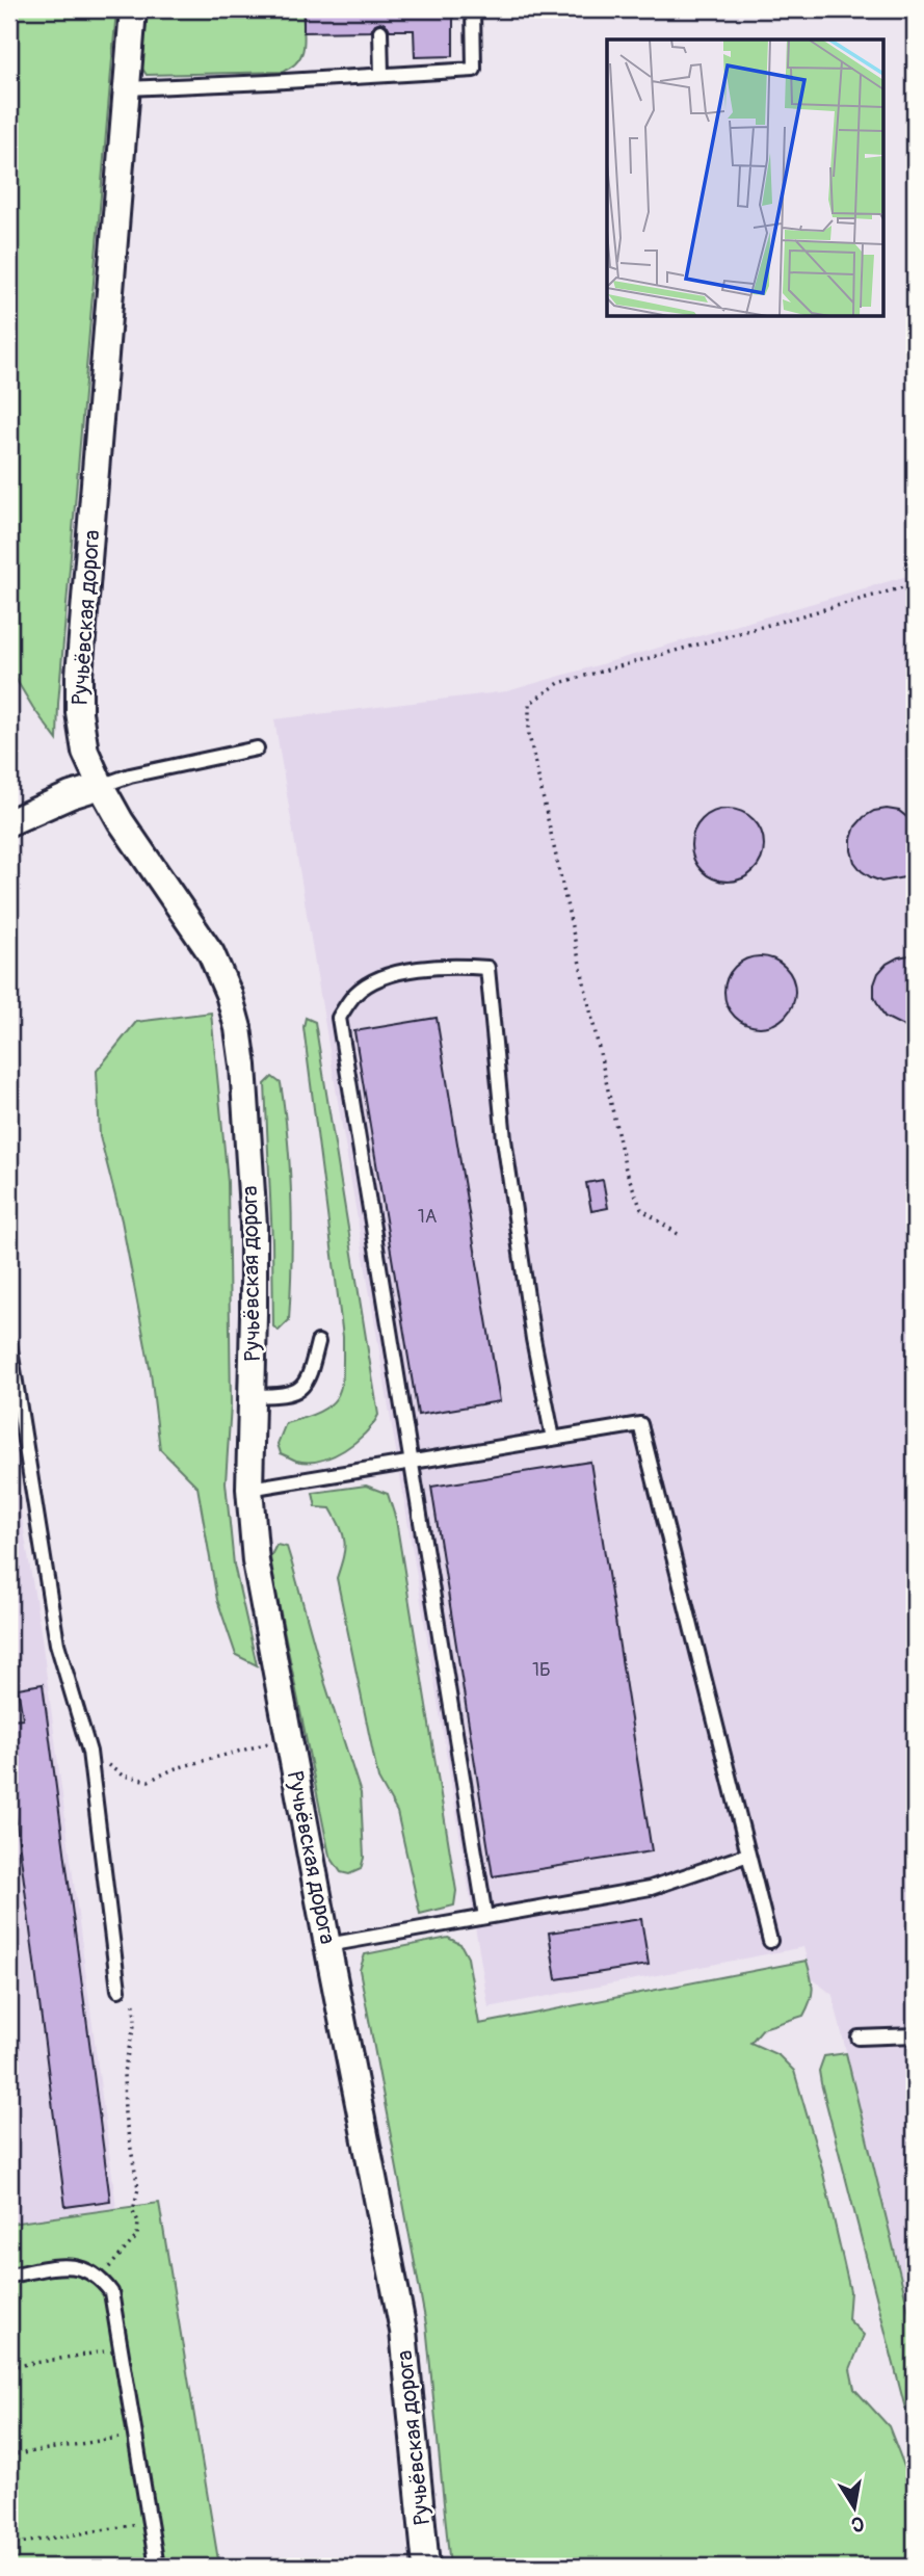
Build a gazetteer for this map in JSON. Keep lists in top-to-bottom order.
{
  "streets": {
    "street": ["Ручьёвская дорога"]
  },
  "house_numbers": ["1А", "1Б"],
  "north": "bottom"
}
